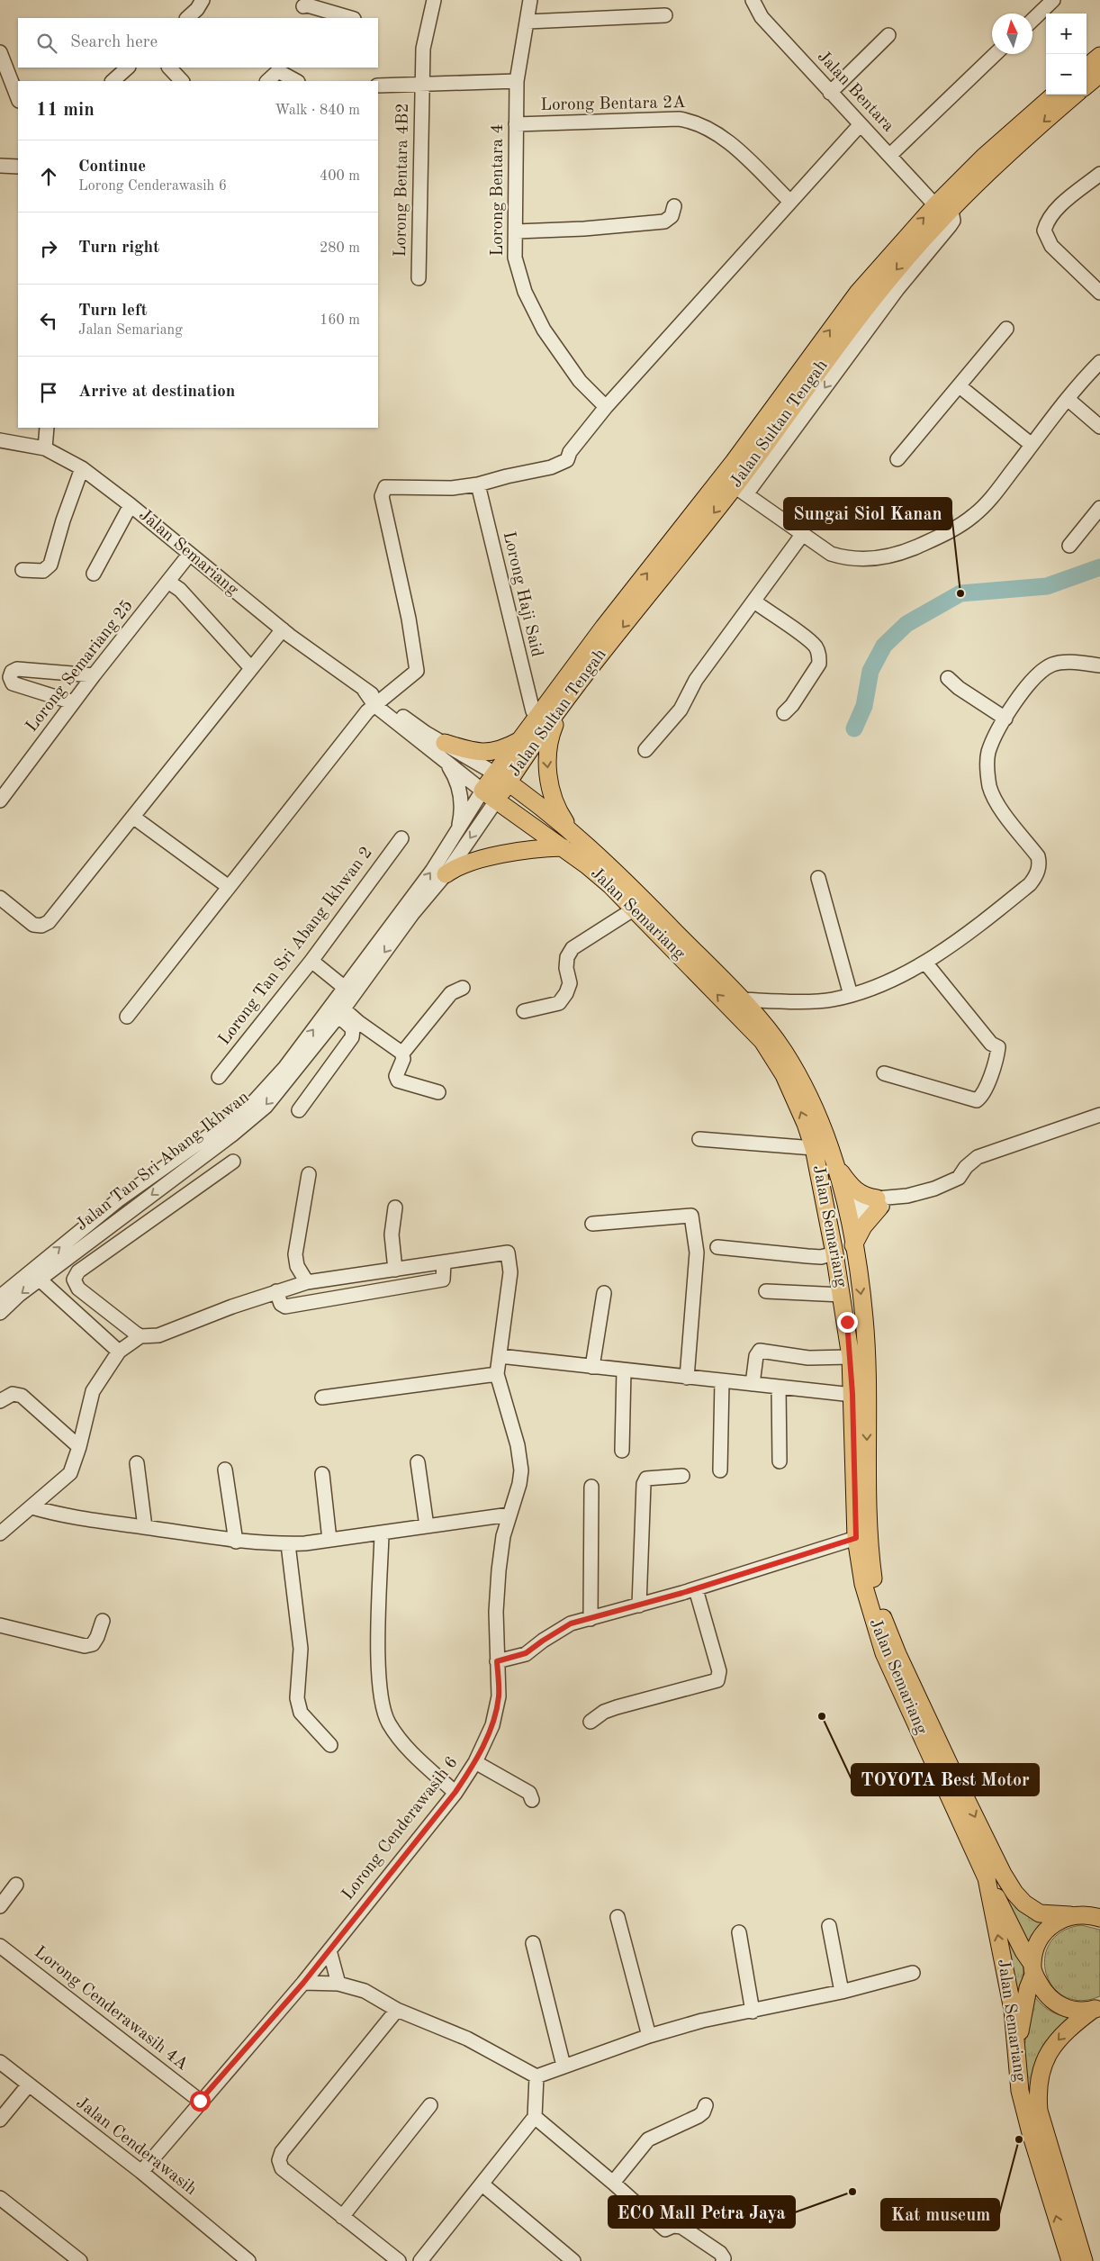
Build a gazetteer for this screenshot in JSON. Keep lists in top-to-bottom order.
{
  "streets": {
    "main road": ["Jalan Sultan Tengah", "Jalan Semariang"],
    "street": [
      "Jalan Bentara",
      "Lorong Bentara 2A",
      "Lorong Bentara 4B2",
      "Lorong Bentara 4",
      "Lorong Haji Said",
      "Lorong Semariang 25",
      "Lorong Tan Sri Abang Ikhwan 2",
      "Jalan Tan Sri Abang Ikhwan",
      "Lorong Cenderawasih 6",
      "Lorong Cenderawasih 4A",
      "Jalan Cenderawasih"
    ]
  },
  "crossings": [
    ["Jalan Bentara", "Jalan Sultan Tengah"],
    ["Lorong Bentara 2A", "Lorong Bentara 4"],
    ["Jalan Sultan Tengah", "Jalan Semariang"],
    ["Jalan Semariang", "Lorong Semariang 25"],
    ["Lorong Cenderawasih 6", "Lorong Cenderawasih 4A"],
    ["Lorong Cenderawasih 6", "Jalan Cenderawasih"]
  ],
  "places": [
    "Sungai Siol Kanan",
    "TOYOTA Best Motor",
    "Kat museum",
    "ECO Mall Petra Jaya"
  ],
  "north": "top",
  "page": {
    "map_buttons": ["+", "−"],
    "search": "Search here",
    "heading": ["11 min", "Walk · 840 m"],
    "list": [
      ["Continue", "Lorong Cenderawasih 6", "400 m"],
      ["Turn right", "280 m"],
      ["Turn left", "Jalan Semariang", "160 m"],
      "Arrive at destination"
    ]
  }
}
